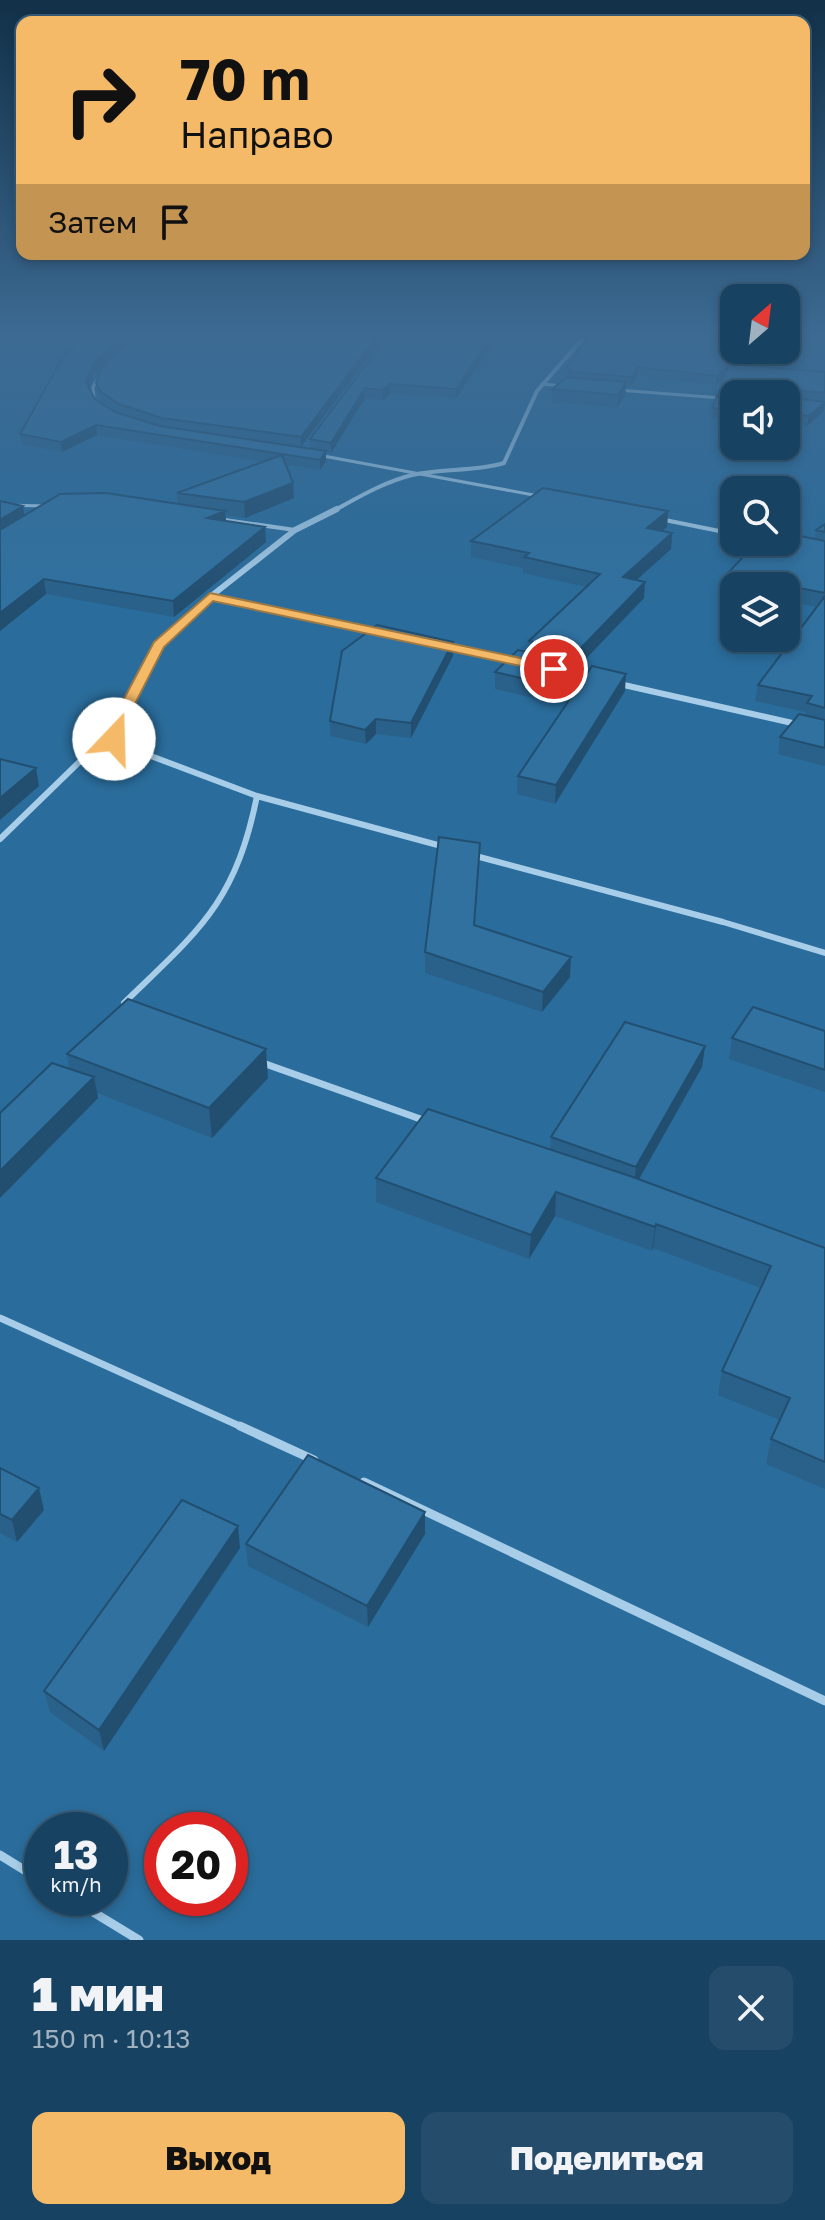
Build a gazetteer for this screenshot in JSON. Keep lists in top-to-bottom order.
{
  "north": "top right",
  "page": {
    "turn": ["70 m", "Направо"],
    "then": "Затем",
    "speed": "13 km/h",
    "limit": "20",
    "heading": ["1 мин", "150 m · 10:13"],
    "buttons": ["Выход", "Поделиться"]
  }
}
